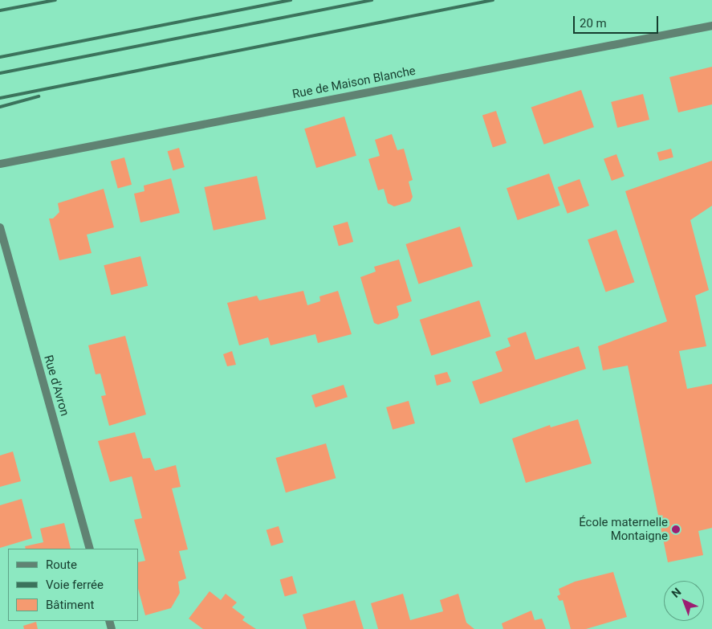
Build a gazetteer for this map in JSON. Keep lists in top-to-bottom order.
{
  "streets": {
    "street": ["Rue de Maison Blanche", "Rue d'Avron"]
  },
  "places": ["École maternelle Montaigne"],
  "legend": ["Route", "Voie ferrée", "Bâtiment"],
  "scale_bar": "20 m",
  "north": "top left"
}
